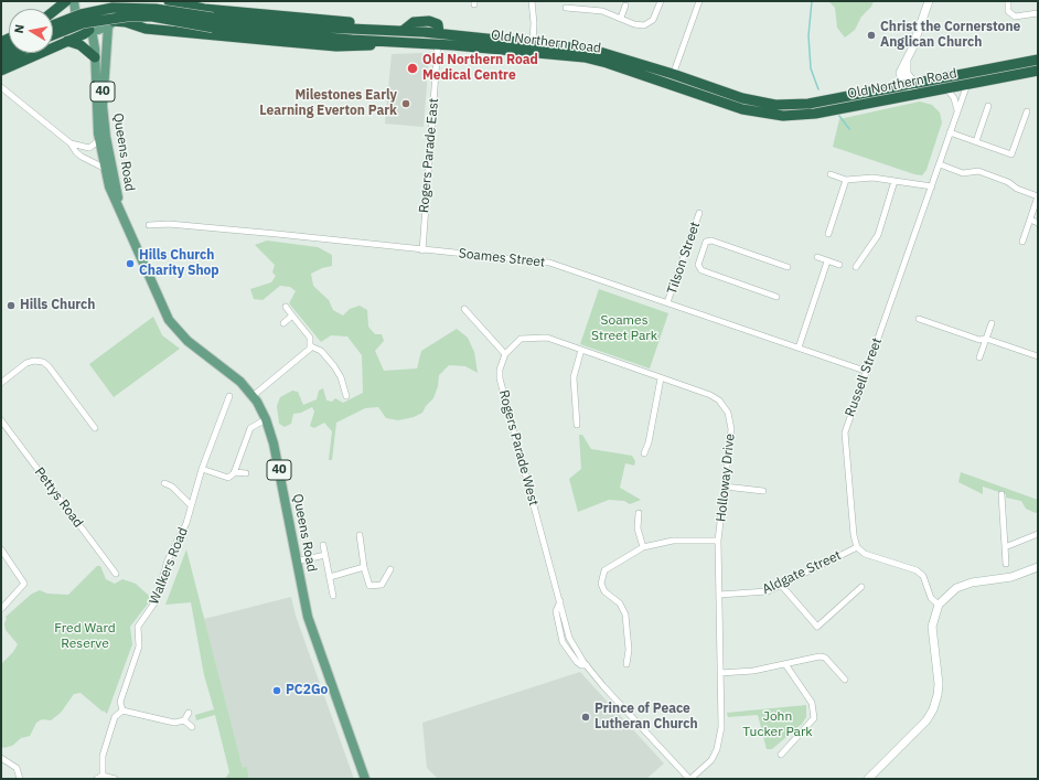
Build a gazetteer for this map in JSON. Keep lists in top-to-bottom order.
{
  "streets": {
    "highway": ["Old Northern Road"],
    "main road": ["40", "Queens Road"],
    "street": [
      "Rogers Parade East",
      "Soames Street",
      "Tilson Street",
      "Russell Street",
      "Rogers Parade West",
      "Holloway Drive",
      "Pettys Road",
      "Walkers Road",
      "Aldgate Street"
    ]
  },
  "crossings": [
    ["Old Northern Road", "Rogers Parade East"],
    ["Old Northern Road", "Russell Street"],
    ["40", "Queens Road"],
    ["Rogers Parade East", "Soames Street"],
    ["Soames Street", "Tilson Street"],
    ["Soames Street", "Russell Street"],
    ["Russell Street", "Aldgate Street"],
    ["Rogers Parade West", "Holloway Drive"],
    ["Holloway Drive", "Aldgate Street"]
  ],
  "parks": ["Soames Street Park", "Fred Ward Reserve", "John Tucker Park"],
  "places": [
    "Christ the Cornerstone Anglican Church",
    "Old Northern Road Medical Centre",
    "Milestones Early Learning Everton Park",
    "Hills Church Charity Shop",
    "Hills Church",
    "PC2Go",
    "Prince of Peace Lutheran Church"
  ],
  "north": "left"
}
